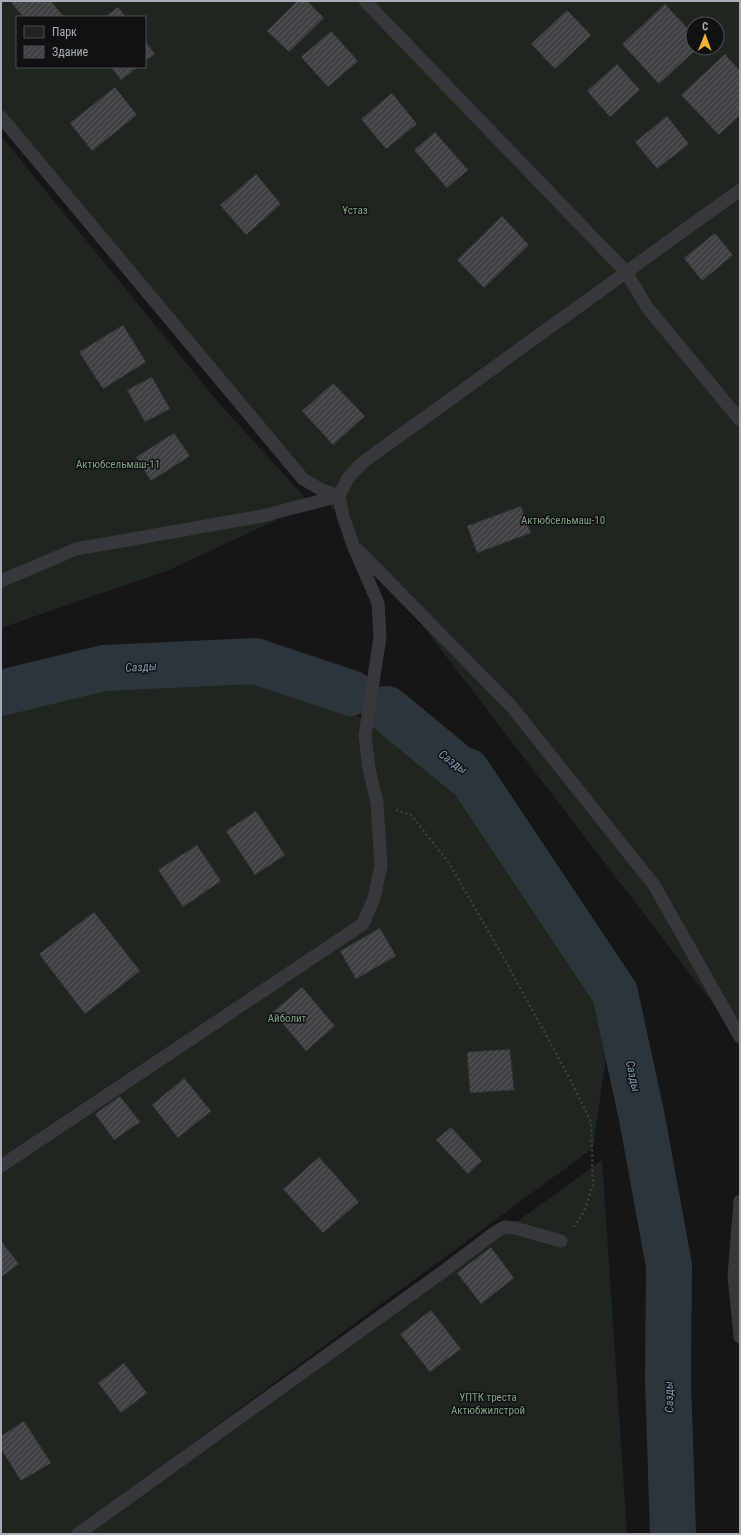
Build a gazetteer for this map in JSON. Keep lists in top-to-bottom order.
{
  "water": ["Сазды"],
  "parks": [
    "Ұстаз",
    "Актюбсельмаш-11",
    "Актюбсельмаш-10",
    "Айболит",
    "УПТК треста Актюбжилстрой"
  ],
  "legend": ["Парк", "Здание"],
  "north": "top"
}
